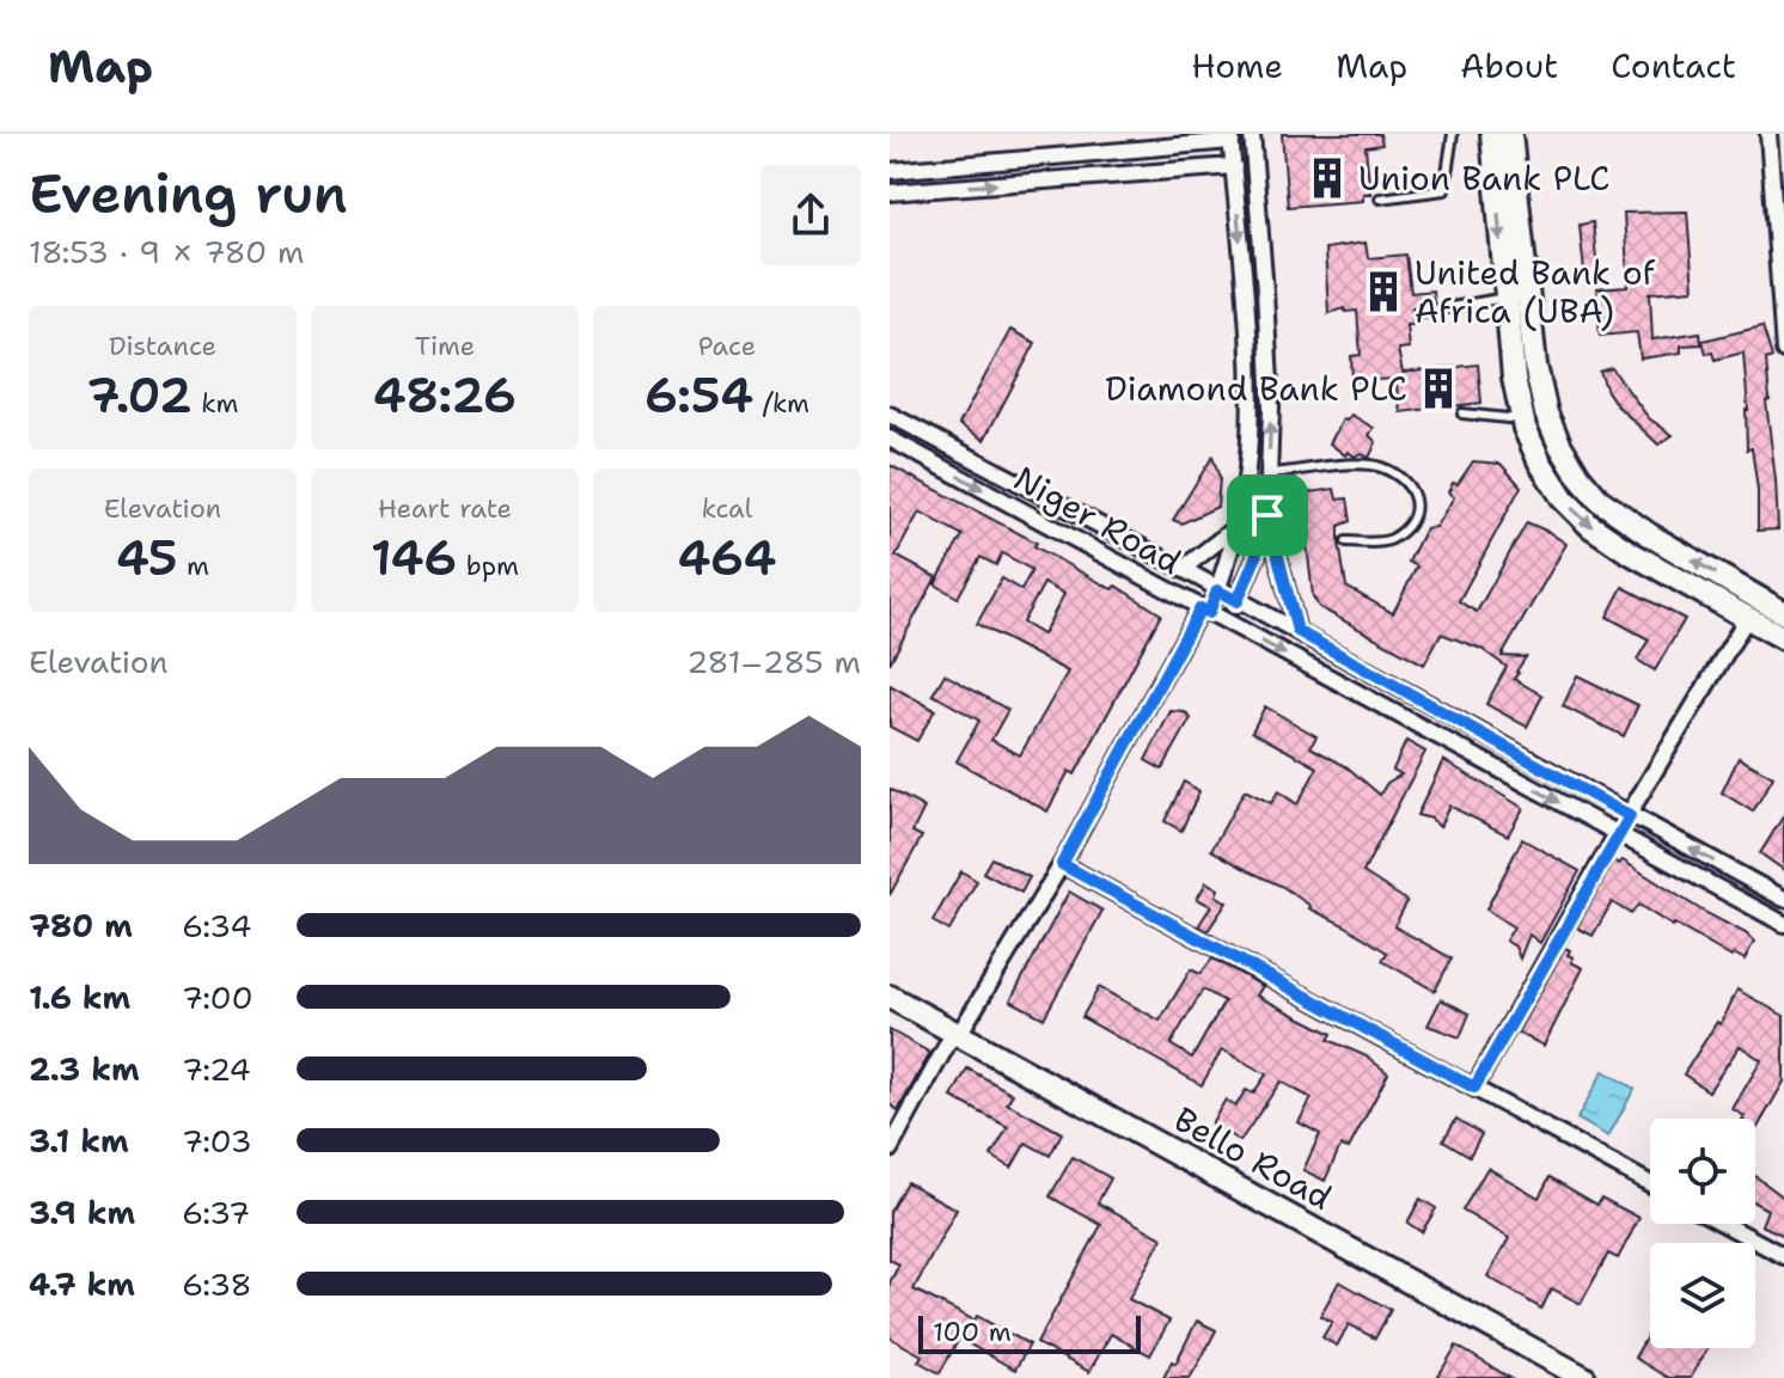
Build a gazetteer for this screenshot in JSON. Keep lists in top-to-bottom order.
{
  "streets": {
    "street": ["Niger Road", "Bello Road"]
  },
  "places": {
    "building": ["Union Bank PLC", "United Bank of Africa (UBA)", "Diamond Bank PLC"]
  },
  "scale_bar": "100 m",
  "page": {
    "header": "Map",
    "nav": [
      "Home",
      "Map",
      "About",
      "Contact"
    ],
    "heading": ["Evening run", "18:53 · 9 × 780 m"],
    "stats": [
      ["Distance", "7.02 km"],
      ["Time", "48:26"],
      ["Pace", "6:54 /km"],
      ["Elevation", "45 m"],
      ["Heart rate", "146 bpm"],
      ["kcal", "464"]
    ],
    "chart": ["Elevation", "281–285 m"],
    "list": [
      {
        "name": "780 m",
        "note": "6:34"
      },
      {
        "name": "1.6 km",
        "note": "7:00"
      },
      {
        "name": "2.3 km",
        "note": "7:24"
      },
      {
        "name": "3.1 km",
        "note": "7:03"
      },
      {
        "name": "3.9 km",
        "note": "6:37"
      },
      {
        "name": "4.7 km",
        "note": "6:38"
      }
    ],
    "scale": "100 m"
  }
}
